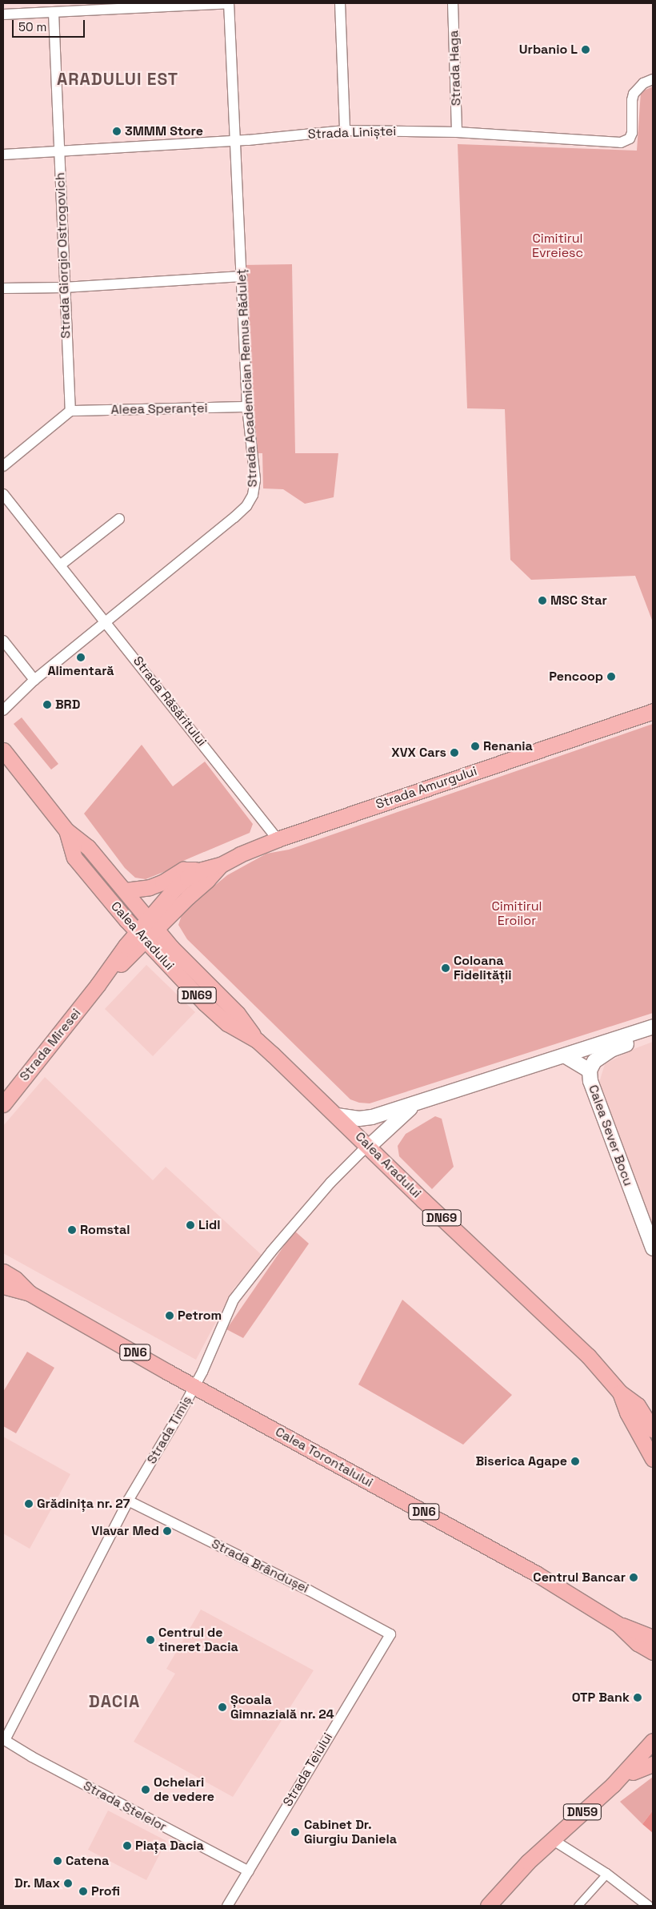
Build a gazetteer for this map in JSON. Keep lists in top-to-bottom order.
{
  "streets": {
    "main road": [
      "Strada Amurgului",
      "Calea Aradului",
      "DN69",
      "Strada Miresei",
      "Calea Sever Bocu",
      "DN6",
      "Calea Torontalului",
      "DN59"
    ],
    "street": [
      "Strada Haga",
      "Strada Liniștei",
      "Strada Giorgio Ostrogovich",
      "Strada Academician Remus Răduleț",
      "Aleea Speranței",
      "Strada Răsăritului",
      "Strada Timiș",
      "Strada Brândușei",
      "Strada Teiului",
      "Strada Stelelor"
    ]
  },
  "crossings": [
    ["Strada Haga", "Strada Liniștei"],
    ["Strada Liniștei", "Strada Giorgio Ostrogovich"],
    ["Strada Liniștei", "Strada Academician Remus Răduleț"],
    ["Strada Giorgio Ostrogovich", "Aleea Speranței"],
    ["Strada Academician Remus Răduleț", "Aleea Speranței"],
    ["Strada Academician Remus Răduleț", "Strada Răsăritului"],
    ["Strada Răsăritului", "Strada Amurgului"],
    ["Strada Amurgului", "Calea Aradului"],
    ["Strada Amurgului", "Strada Miresei"],
    ["Calea Aradului", "Strada Miresei"],
    ["Calea Aradului", "Strada Timiș"],
    ["Strada Timiș", "Calea Torontalului"],
    ["Strada Timiș", "Strada Brândușei"],
    ["Strada Timiș", "Strada Stelelor"],
    ["Strada Brândușei", "Strada Teiului"],
    ["Strada Teiului", "Strada Stelelor"]
  ],
  "districts": ["ARADULUI EST", "DACIA"],
  "parks": ["Cimitirul Evreiesc", "Cimitirul Eroilor"],
  "places": [
    "Urbanio L",
    "3MMM Store",
    "MSC Star",
    "Alimentară",
    "Pencoop",
    "BRD",
    "Renania",
    "XVX Cars",
    "Coloana Fidelității",
    "Lidl",
    "Romstal",
    "Petrom",
    "Biserica Agape",
    "Grădinița nr. 27",
    "Vlavar Med",
    "Centrul Bancar",
    "Centrul de tineret Dacia",
    "OTP Bank",
    "Școala Gimnazială nr. 24",
    "Ochelari de vedere",
    "Cabinet Dr. Giurgiu Daniela",
    "Piața Dacia",
    "Catena",
    "Dr. Max",
    "Profi"
  ],
  "scale_bar": "50 m"
}
